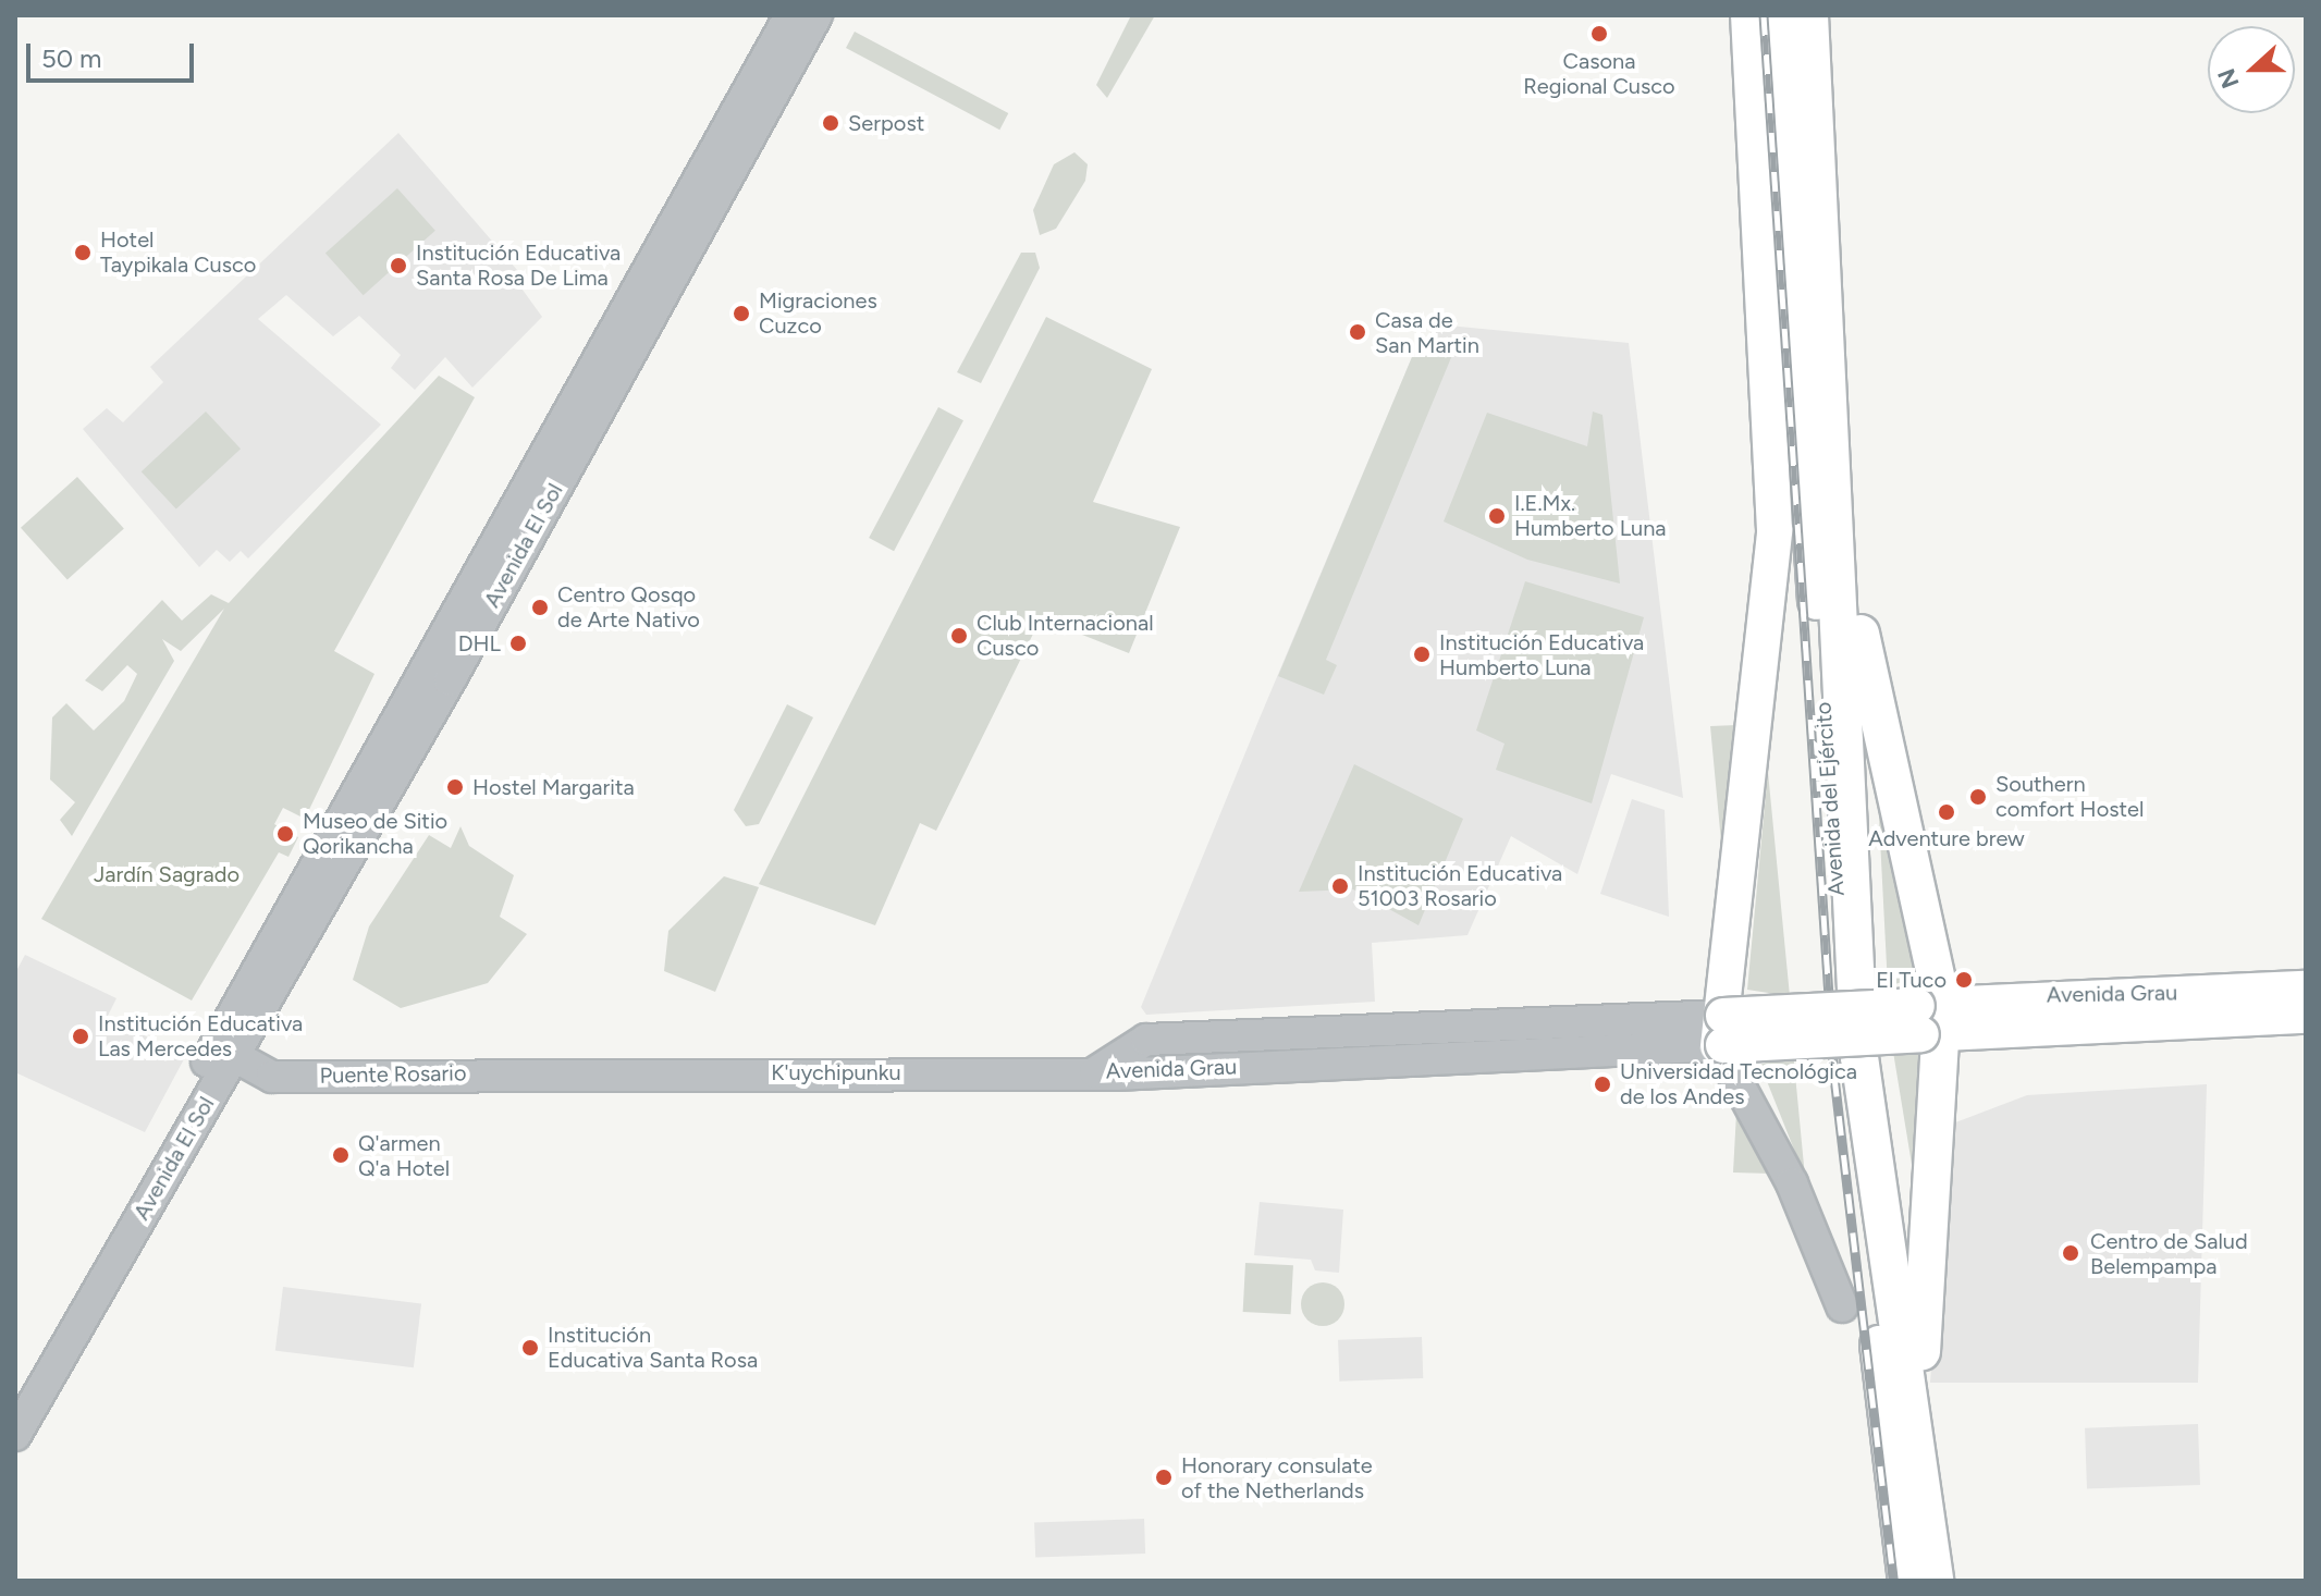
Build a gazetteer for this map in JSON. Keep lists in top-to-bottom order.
{
  "streets": {
    "main road": ["Avenida del Ejército", "Avenida Grau"],
    "street": ["Avenida El Sol", "K'uychipunku", "Puente Rosario"]
  },
  "crossings": [
    ["Avenida El Sol", "Puente Rosario"],
    ["Avenida Grau", "K'uychipunku"],
    ["K'uychipunku", "Puente Rosario"]
  ],
  "parks": ["Jardín Sagrado"],
  "places": [
    "Casona Regional Cusco",
    "Serpost",
    "Hotel Taypikala Cusco",
    "Institución Educativa Santa Rosa De Lima",
    "Migraciones Cuzco",
    "Casa de San Martin",
    "I.E.Mx. Humberto Luna",
    "Centro Qosqo de Arte Nativo",
    "Club Internacional Cusco",
    "DHL",
    "Institución Educativa Humberto Luna",
    "Hostel Margarita",
    "Southern comfort Hostel",
    "Adventure brew",
    "Museo de Sitio Qorikancha",
    "Institución Educativa 51003 Rosario",
    "El Tuco",
    "Institución Educativa Las Mercedes",
    "Universidad Tecnológica de los Andes",
    "Q'armen Q'a Hotel",
    "Centro de Salud Belempampa",
    "Institución Educativa Santa Rosa",
    "Honorary consulate of the Netherlands"
  ],
  "scale_bar": "50 m",
  "north": "left"
}
